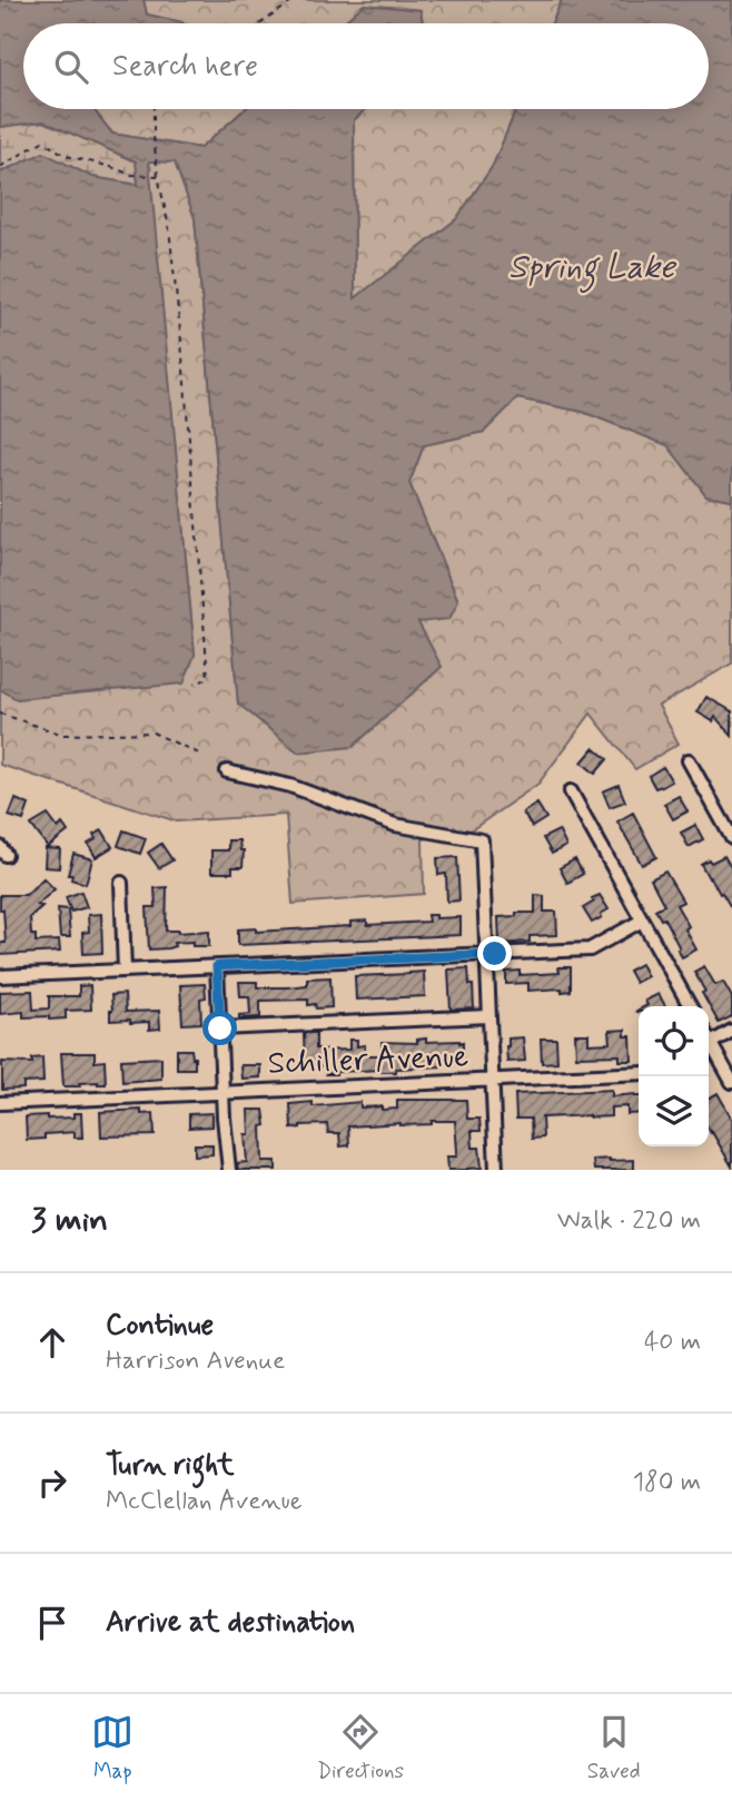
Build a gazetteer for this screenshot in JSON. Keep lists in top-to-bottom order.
{
  "streets": {
    "street": ["Schiller Avenue"]
  },
  "water": ["Spring Lake"],
  "page": {
    "search": "Search here",
    "heading": ["3 min", "Walk · 220 m"],
    "list": [
      ["Continue", "Harrison Avenue", "40 m"],
      ["Turn right", "McClellan Avenue", "180 m"],
      "Arrive at destination"
    ],
    "nav": ["Map", "Directions", "Saved"]
  }
}
